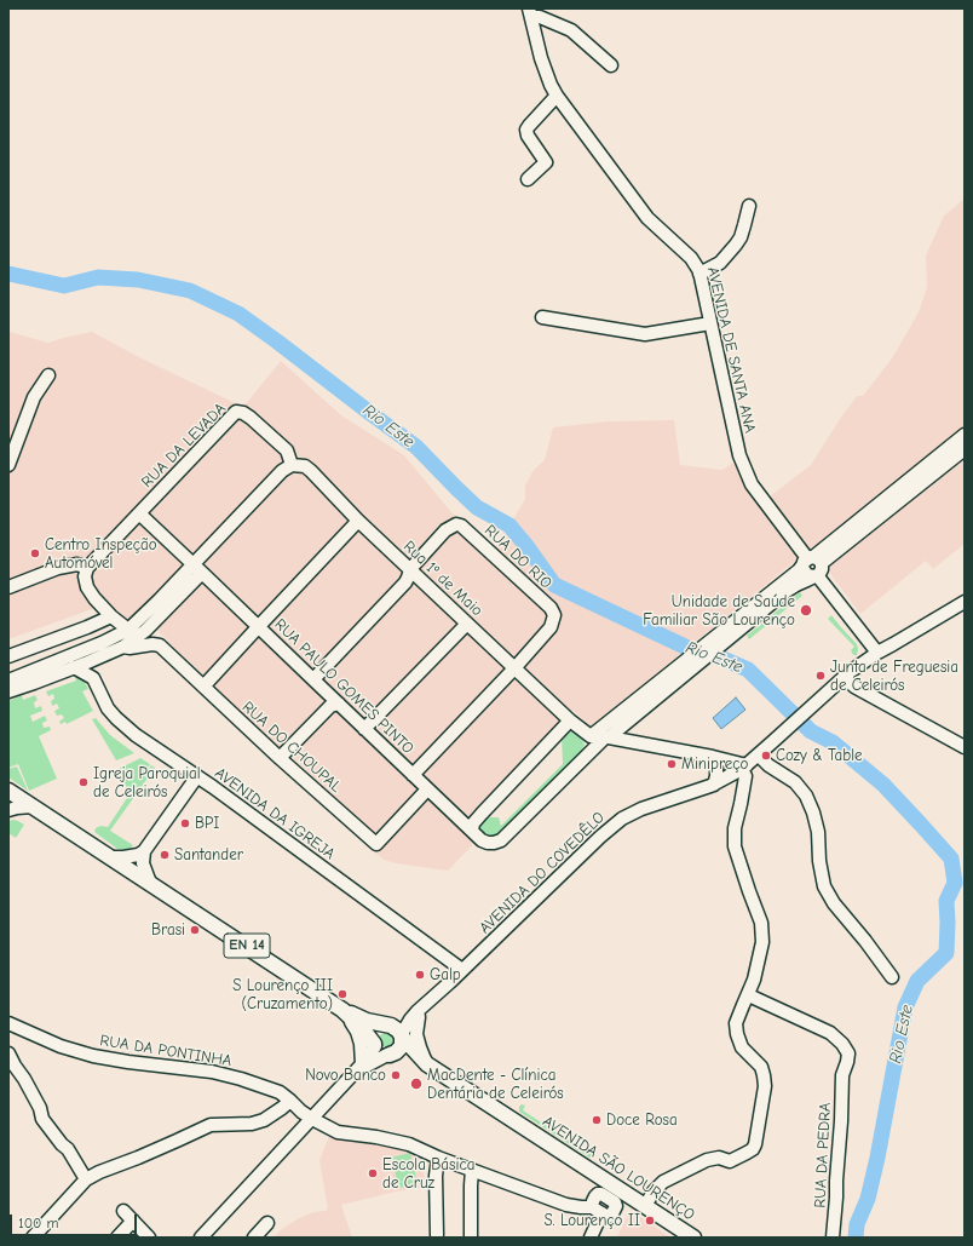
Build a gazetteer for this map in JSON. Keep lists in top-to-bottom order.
{
  "streets": {
    "main road": ["EN 14", "AVENIDA SÃO LOURENÇO"],
    "street": [
      "AVENIDA DE SANTA ANA",
      "RUA DA LEVADA",
      "RUA DO RIO",
      "Rua 1º de Maio",
      "RUA PAULO GOMES PINTO",
      "RUA DO CHOUPAL",
      "AVENIDA DA IGREJA",
      "AVENIDA DO COVEDÊLO",
      "RUA DA PONTINHA",
      "RUA DA PEDRA"
    ]
  },
  "crossings": [
    ["AVENIDA DE SANTA ANA", "RUA PAULO GOMES PINTO"],
    ["RUA DA LEVADA", "Rua 1º de Maio"],
    ["RUA DO RIO", "Rua 1º de Maio"],
    ["RUA PAULO GOMES PINTO", "RUA DO CHOUPAL"],
    ["AVENIDA DA IGREJA", "AVENIDA DO COVEDÊLO"],
    ["EN 14", "AVENIDA SÃO LOURENÇO"],
    ["RUA DA PONTINHA", "AVENIDA SÃO LOURENÇO"]
  ],
  "water": ["Rio Este"],
  "places": [
    "Centro Inspeção Automóvel",
    "Unidade de Saúde Familiar São Lourenço",
    "Junta de Freguesia de Celeirós",
    "Cozy & Table",
    "Minipreço",
    "Igreja Paroquial de Celeirós",
    "BPI",
    "Santander",
    "Brasi",
    "Galp",
    "S Lourenço III (Cruzamento)",
    "Novo Banco",
    "MacDente - Clínica Dentária de Celeirós",
    "Doce Rosa",
    "Escola Básica de Cruz",
    "S. Lourenço II"
  ],
  "scale_bar": "100 m"
}
